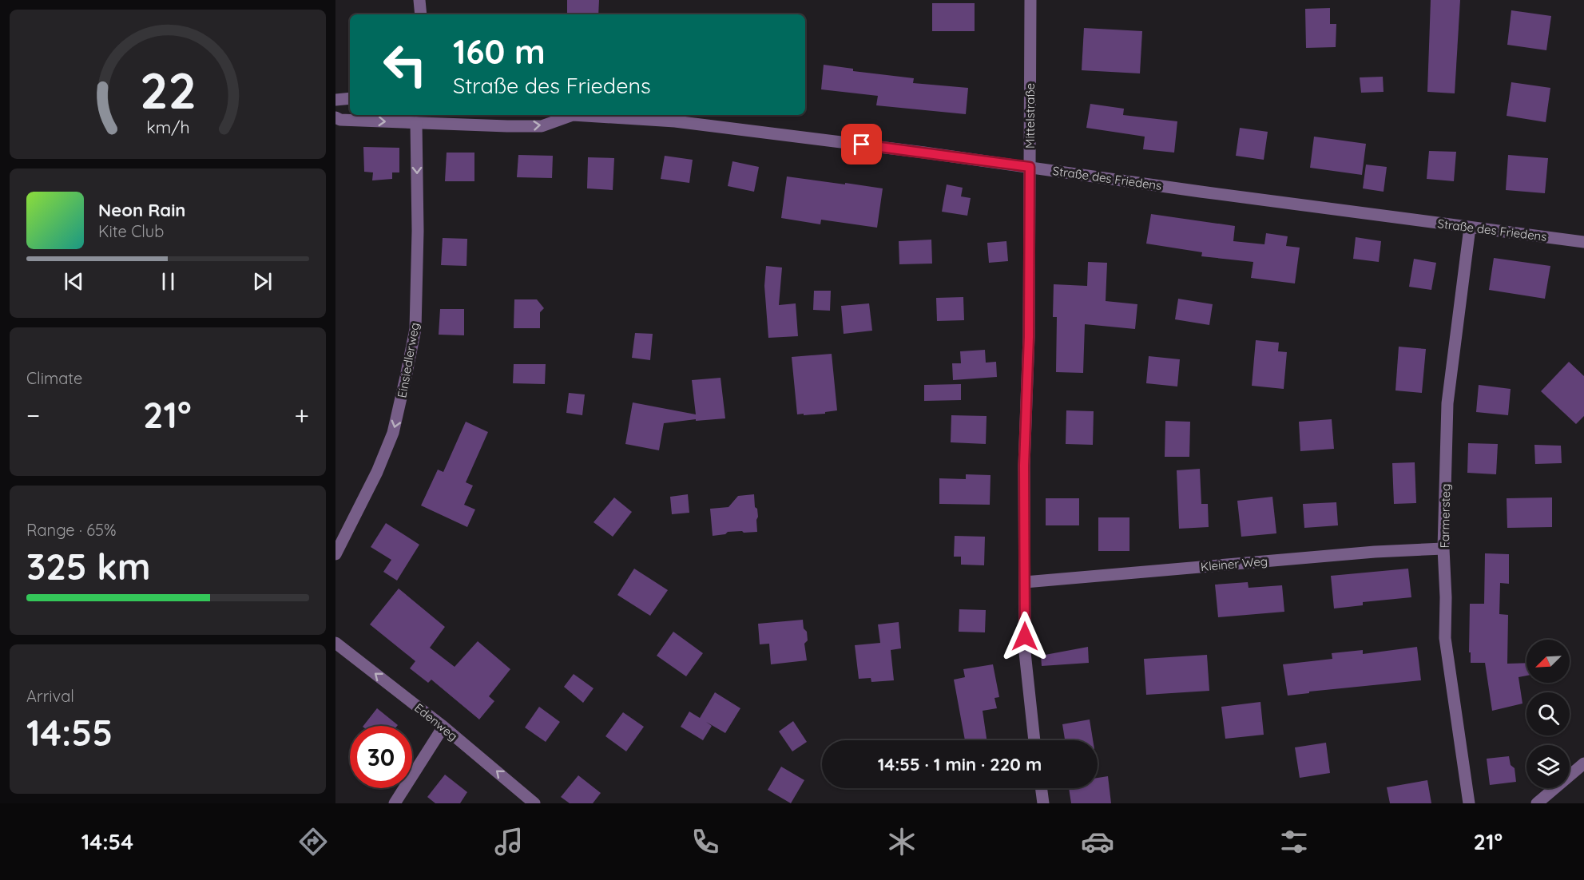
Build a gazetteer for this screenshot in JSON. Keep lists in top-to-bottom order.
{
  "streets": {
    "street": [
      "Mittelstraße",
      "Straße des Friedens",
      "Einsiedlerweg",
      "Farmersteg",
      "Kleiner Weg",
      "Edenweg"
    ]
  },
  "crossings": [
    ["Mittelstraße", "Straße des Friedens"],
    ["Mittelstraße", "Kleiner Weg"],
    ["Straße des Friedens", "Einsiedlerweg"],
    ["Straße des Friedens", "Farmersteg"],
    ["Farmersteg", "Kleiner Weg"]
  ],
  "one_way": ["Einsiedlerweg", "Edenweg"],
  "north": "bottom left",
  "page": {
    "turn": ["160 m", "Straße des Friedens"],
    "song": ["Neon Rain", "Kite Club"],
    "tile": [
      "Climate",
      ["Range · 65%", "325 km"],
      ["Arrival", "14:55"]
    ],
    "heat": ["−", "21°", "+"],
    "limit": "30",
    "trip": "14:55 · 1 min · 220 m",
    "tabs": ["14:54", "21°"],
    "gauge": ["22", "km/h"]
  }
}
